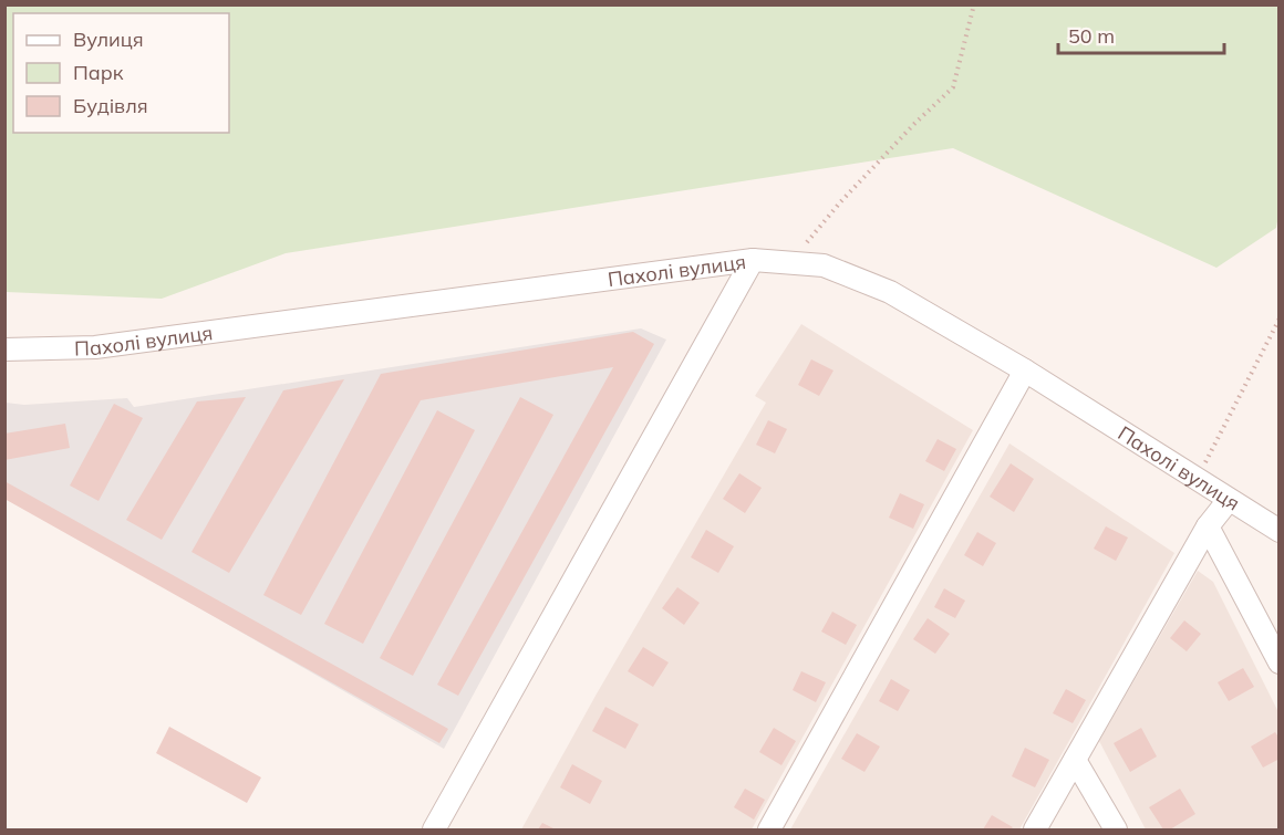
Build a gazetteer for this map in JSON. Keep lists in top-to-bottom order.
{
  "streets": {
    "street": ["Пахолі вулиця"]
  },
  "legend": ["Вулиця", "Парк", "Будівля"],
  "scale_bar": "50 m"
}
